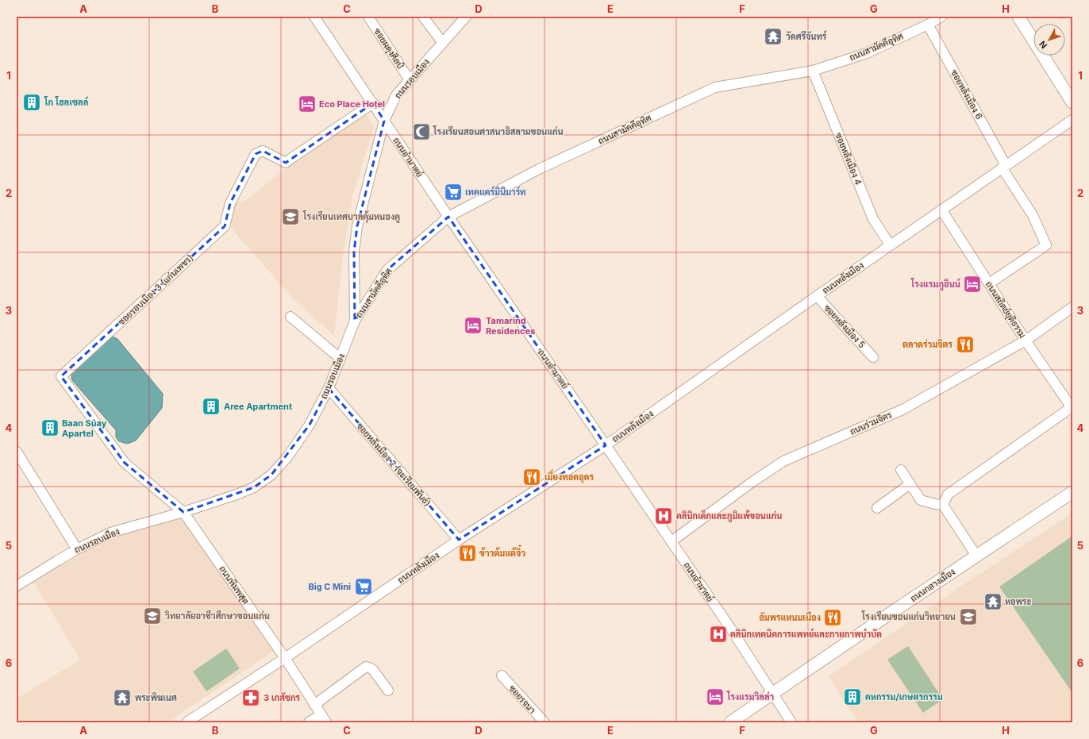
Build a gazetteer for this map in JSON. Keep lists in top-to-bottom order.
{
  "streets": {
    "main road": ["ถนนกลางเมือง"],
    "street": [
      "ถนนสามัคคีอุทิศ",
      "ซอยผดุงศิลป์",
      "ถนนรอบเมือง",
      "ซอยหลังเมือง 6",
      "ถนนอำมาตย์",
      "ซอยหลังเมือง 4",
      "ถนนหลังเมือง",
      "ซอยรอบเมือง 3 (แก่นเพชร)",
      "ถนนสถิตย์ยุติธรรม",
      "ซอยหลังเมือง 5",
      "ถนนร่วมจิตร",
      "ซอยหลังเมือง 2 (จะเรียมพันธ์)",
      "ถนนพิมพสุต",
      "ซอยรจนา"
    ]
  },
  "crossings": [
    ["ถนนสามัคคีอุทิศ", "ถนนรอบเมือง"],
    ["ถนนสามัคคีอุทิศ", "ซอยหลังเมือง 6"],
    ["ถนนสามัคคีอุทิศ", "ถนนอำมาตย์"],
    ["ถนนสามัคคีอุทิศ", "ซอยหลังเมือง 4"],
    ["ซอยผดุงศิลป์", "ถนนรอบเมือง"],
    ["ถนนรอบเมือง", "ถนนอำมาตย์"],
    ["ถนนรอบเมือง", "ซอยรอบเมือง 3 (แก่นเพชร)"],
    ["ถนนรอบเมือง", "ซอยหลังเมือง 2 (จะเรียมพันธ์)"],
    ["ถนนรอบเมือง", "ถนนพิมพสุต"],
    ["ซอยหลังเมือง 6", "ถนนหลังเมือง"],
    ["ซอยหลังเมือง 6", "ถนนสถิตย์ยุติธรรม"],
    ["ถนนอำมาตย์", "ถนนหลังเมือง"],
    ["ถนนอำมาตย์", "ซอยรอบเมือง 3 (แก่นเพชร)"],
    ["ถนนอำมาตย์", "ถนนร่วมจิตร"],
    ["ถนนอำมาตย์", "ถนนกลางเมือง"],
    ["ซอยหลังเมือง 4", "ถนนหลังเมือง"],
    ["ถนนหลังเมือง", "ถนนสถิตย์ยุติธรรม"],
    ["ถนนหลังเมือง", "ซอยหลังเมือง 5"],
    ["ถนนหลังเมือง", "ซอยหลังเมือง 2 (จะเรียมพันธ์)"],
    ["ถนนหลังเมือง", "ถนนพิมพสุต"],
    ["ซอยรอบเมือง 3 (แก่นเพชร)", "ถนนพิมพสุต"],
    ["ถนนสถิตย์ยุติธรรม", "ถนนร่วมจิตร"]
  ],
  "places": {
    "temple": ["วัดศรีจันทร์", "หอพระ", "พระพิฆเนศ"],
    "building": [
      "โก โฮลเซลล์",
      "Aree Apartment",
      "Baan Suay Apartel",
      "คหกรรม/เกษตรกรรม"
    ],
    "hotel": [
      "Eco Place Hotel",
      "โรงแรมภูอินน์",
      "Tamarind Residences",
      "โรงแรมวิลล่า"
    ],
    "mosque": ["โรงเรียนสอนศาสนาอิสลามขอนแก่น"],
    "supermarket": ["เทคแคร์มินิมาร์ท", "Big C Mini"],
    "school or university": ["โรงเรียนเทศบาลคุ้มหนองคู", "วิทยาลัยอาชีวศึกษาขอนแก่น", "โรงเรียนขอนแก่นวิทยายน"],
    "restaurant": [
      "ตลาดร่วมจิตร",
      "เมี่ยงทอดอุดร",
      "ข้าวต้มแต้จิ๋ว",
      "อัมพรแหนมเนือง"
    ],
    "hospital": ["คลินิกเด็กและภูมิแพ้ขอนแก่น", "คลินิกเทคนิคการแพทย์และกายภาพบำบัด"],
    "pharmacy": ["3 เภสัชกร"]
  },
  "north": "bottom left",
  "grid": {
    "columns": [
      "A",
      "B",
      "C",
      "D",
      "E",
      "F",
      "G",
      "H"
    ],
    "rows": [
      "1",
      "2",
      "3",
      "4",
      "5",
      "6"
    ]
  }
}
